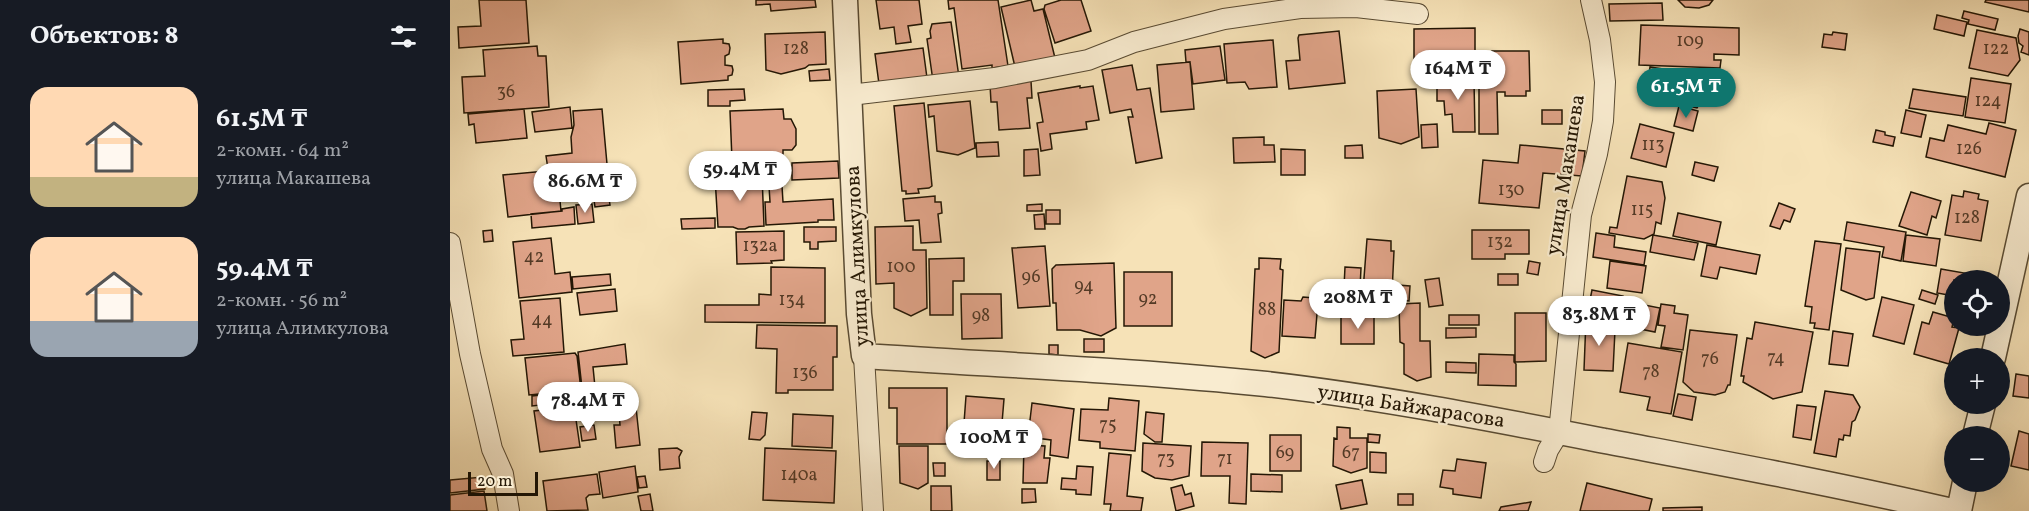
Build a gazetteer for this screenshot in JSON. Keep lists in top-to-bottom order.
{
  "streets": {
    "street": ["улица Макашева", "улица Алимкулова", "улица Байжарасова"]
  },
  "crossings": [
    ["улица Макашева", "улица Байжарасова"],
    ["улица Алимкулова", "улица Байжарасова"]
  ],
  "house_numbers": [
    "109",
    "128",
    "122",
    "36",
    "124",
    "113",
    "126",
    "130",
    "115",
    "128",
    "132",
    "132а",
    "42",
    "100",
    "96",
    "94",
    "92",
    "134",
    "88",
    "98",
    "44",
    "74",
    "76",
    "78",
    "136",
    "75",
    "69",
    "67",
    "73",
    "71",
    "140а"
  ],
  "scale_bar": "20 m",
  "page": {
    "heading": "Объектов: 8",
    "price": [
      "164M ₸",
      "61.5M ₸",
      "59.4M ₸",
      "86.6M ₸",
      "208M ₸",
      "83.8M ₸",
      "78.4M ₸",
      "100M ₸"
    ],
    "list": [
      {
        "name": "61.5M ₸",
        "note": "2-комн. · 64 m² · улица Макашева"
      },
      {
        "name": "59.4M ₸",
        "note": "2-комн. · 56 m² · улица Алимкулова"
      }
    ],
    "map_buttons": ["+", "−"],
    "scale": "20 m"
  }
}
